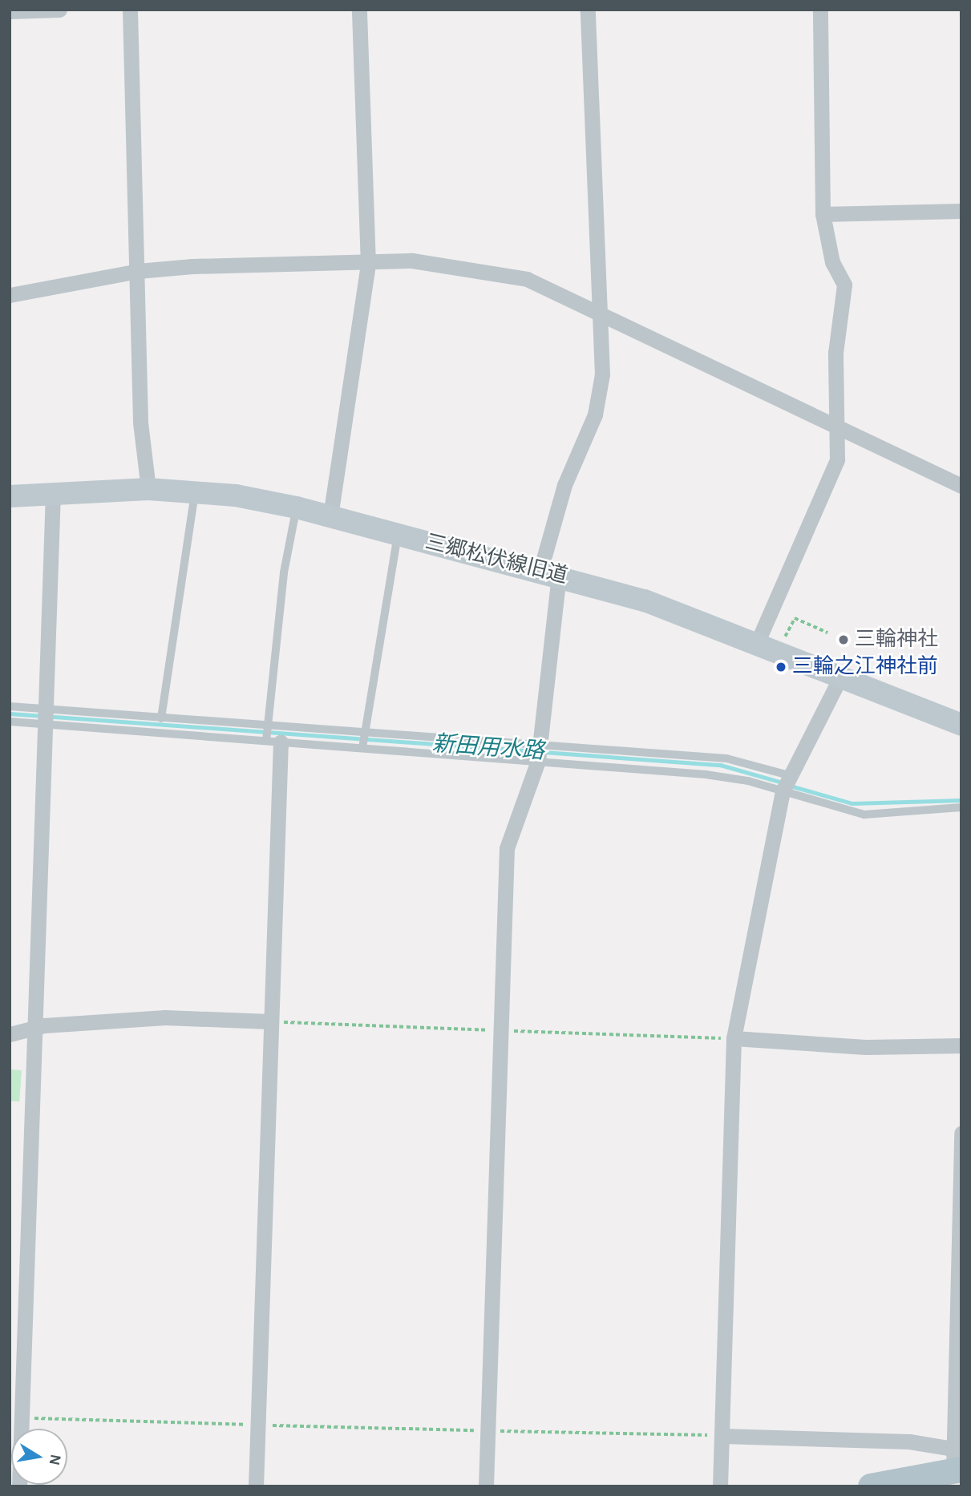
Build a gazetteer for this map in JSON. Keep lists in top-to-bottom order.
{
  "streets": {
    "street": ["三郷松伏線旧道"]
  },
  "water": ["新田用水路"],
  "places": ["三輪神社", "三輪之江神社前"],
  "north": "right"
}
